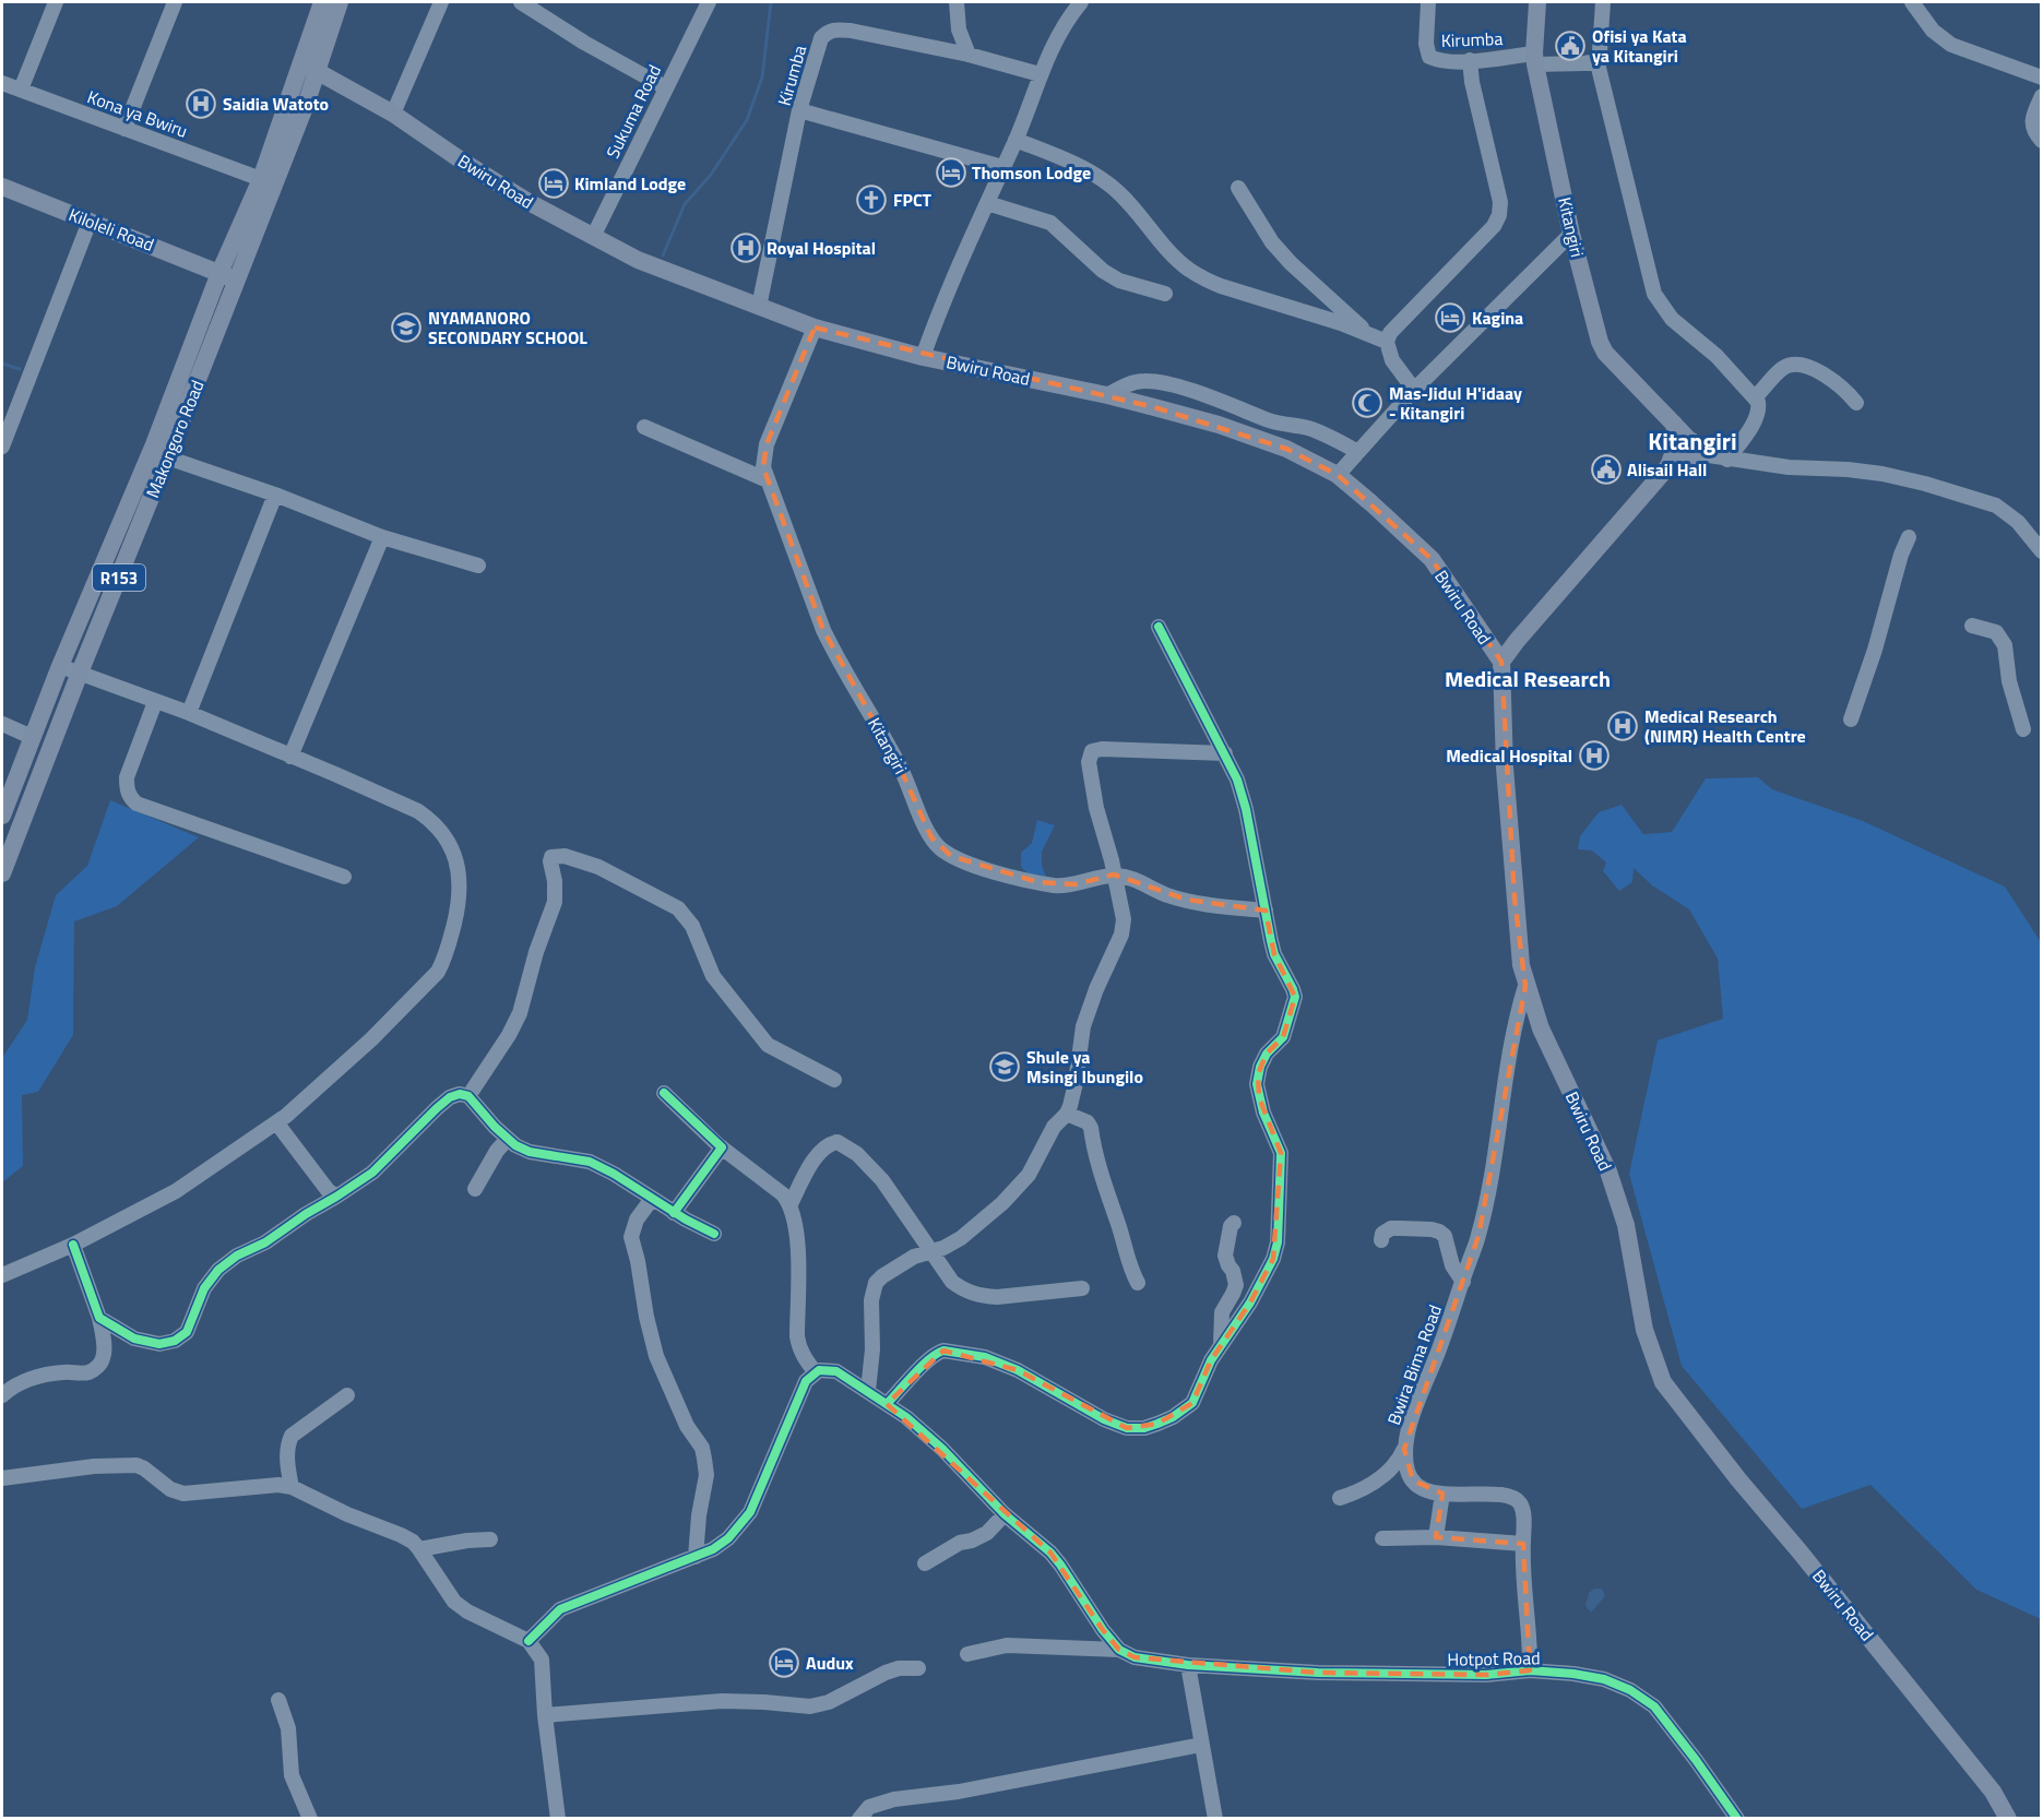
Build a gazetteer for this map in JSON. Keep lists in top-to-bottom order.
{
  "streets": {
    "main road": [
      "Bwiru Road",
      "Kitangiri",
      "Kiloleli Road",
      "Makongoro Road",
      "R153"
    ],
    "street": [
      "Kirumba",
      "Sukuma Road",
      "Kona ya Bwiru",
      "Bwira Bima Road",
      "Hotpot Road"
    ]
  },
  "crossings": [
    ["Kirumba", "Bwiru Road"],
    ["Kirumba", "Kitangiri"],
    ["Sukuma Road", "Bwiru Road"],
    ["Kona ya Bwiru", "Makongoro Road"],
    ["Bwiru Road", "Kitangiri"],
    ["Bwiru Road", "Makongoro Road"],
    ["Bwiru Road", "Bwira Bima Road"],
    ["Kiloleli Road", "Makongoro Road"],
    ["Bwira Bima Road", "Hotpot Road"]
  ],
  "districts": ["Kitangiri", "Medical Research"],
  "places": {
    "public building": ["Ofisi ya Kata ya Kitangiri", "Alisail Hall"],
    "hospital": [
      "Saidia Watoto",
      "Royal Hospital",
      "Medical Research (NIMR) Health Centre",
      "Medical Hospital"
    ],
    "hotel": [
      "Thomson Lodge",
      "Kimland Lodge",
      "Kagina",
      "Audux"
    ],
    "church": ["FPCT"],
    "school or university": ["NYAMANORO SECONDARY SCHOOL", "Shule ya Msingi Ibungilo"],
    "mosque": ["Mas-Jidul H'idaay - Kitangiri"]
  }
}
